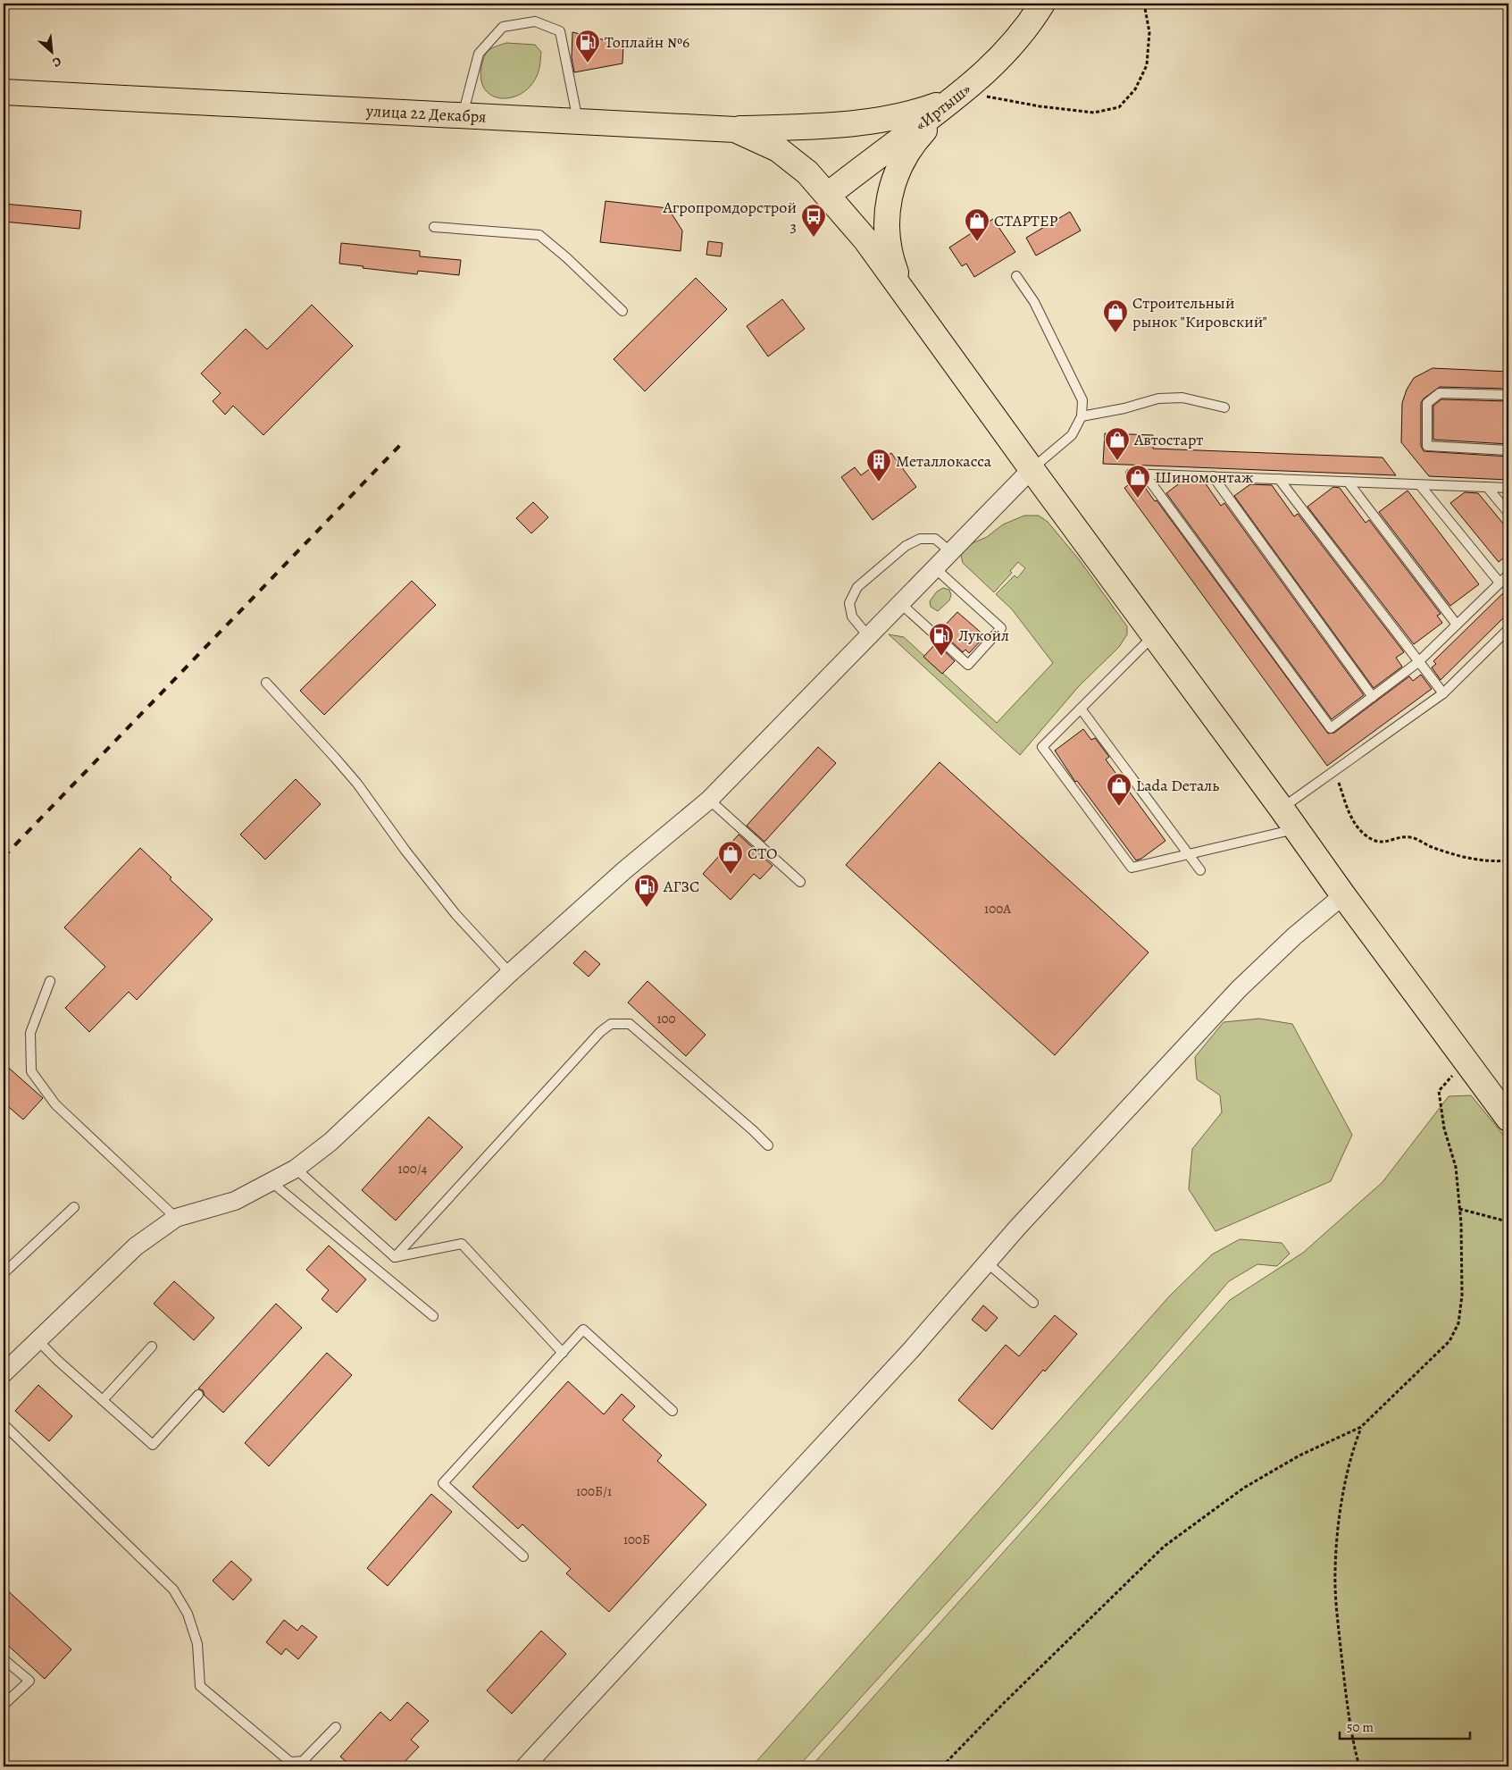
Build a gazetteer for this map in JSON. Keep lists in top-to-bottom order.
{
  "streets": {
    "main road": ["«Иртыш»", "улица 22 Декабря"]
  },
  "crossings": [
    ["«Иртыш»", "улица 22 Декабря"]
  ],
  "places": {
    "fuel station": ["Топлайн №6", "Лукойл", "АГЗС"],
    "bus stop": ["Агропромдорстрой 3"],
    "shop": [
      "СТАРТЕР",
      "Строительный рынок \"Кировский\"",
      "Автостарт",
      "Шиномонтаж",
      "Lada Dеталь",
      "СТО"
    ],
    "building": ["Металлокасса"]
  },
  "house_numbers": [
    "100А",
    "100",
    "100/4",
    "100Б/1",
    "100Б"
  ],
  "scale_bar": "50 m",
  "north": "bottom right"
}
